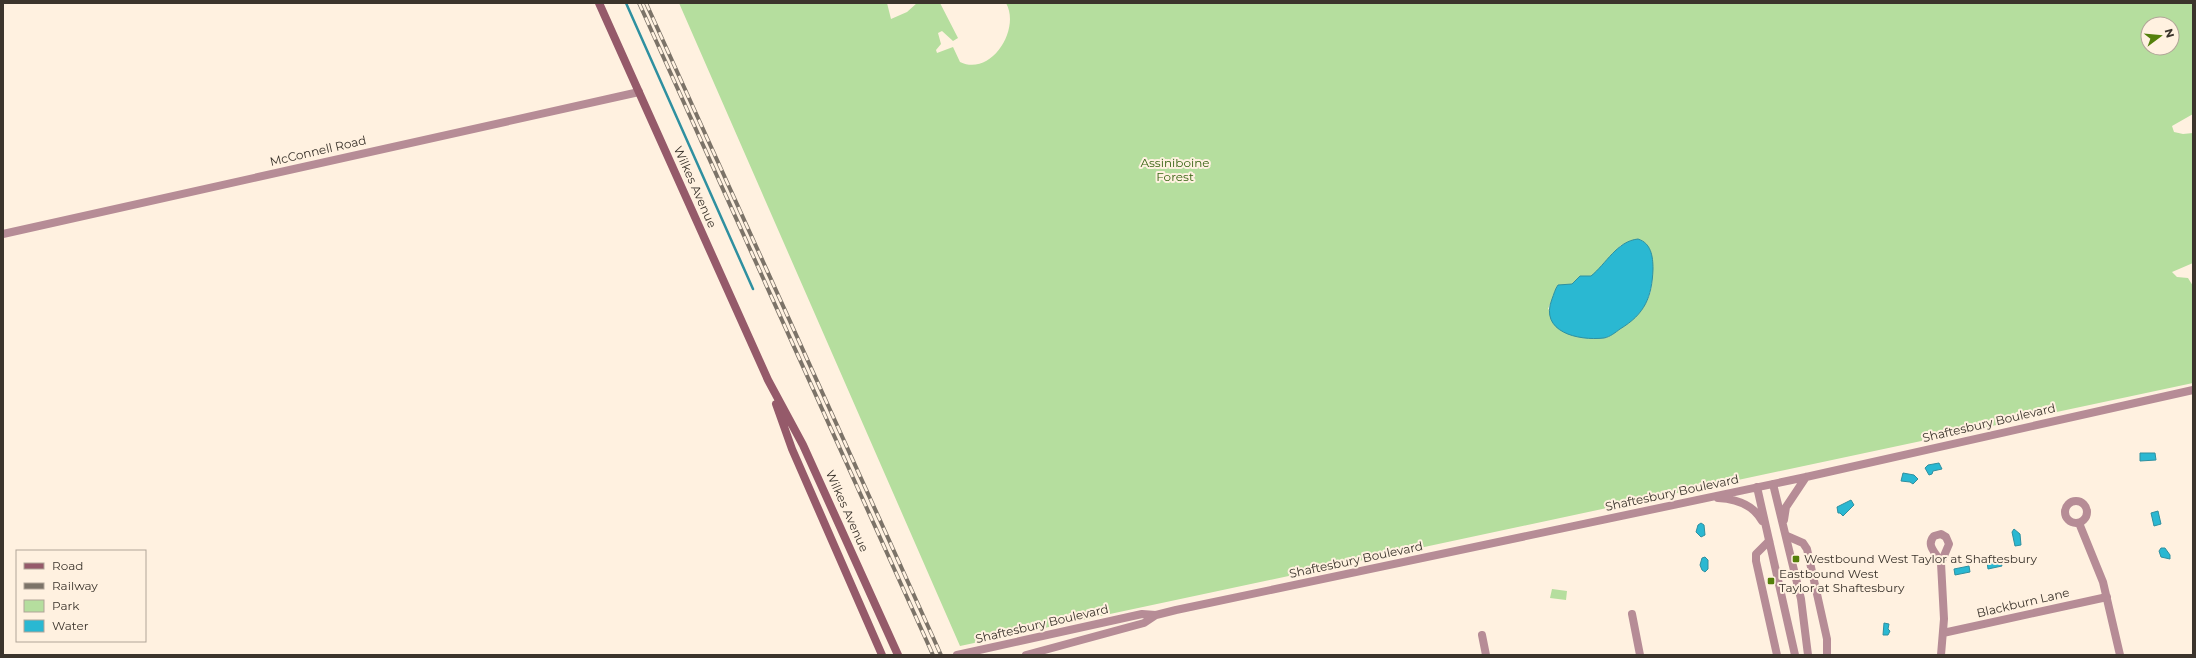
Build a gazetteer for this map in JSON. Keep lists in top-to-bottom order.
{
  "streets": {
    "main road": ["Wilkes Avenue"],
    "street": ["McConnell Road", "Shaftesbury Boulevard", "Blackburn Lane"]
  },
  "crossings": [
    ["McConnell Road", "Wilkes Avenue"]
  ],
  "parks": ["Assiniboine Forest"],
  "places": {
    "transit": ["Westbound West Taylor at Shaftesbury", "Eastbound West Taylor at Shaftesbury"]
  },
  "legend": [
    "Road",
    "Railway",
    "Park",
    "Water"
  ],
  "north": "right"
}
